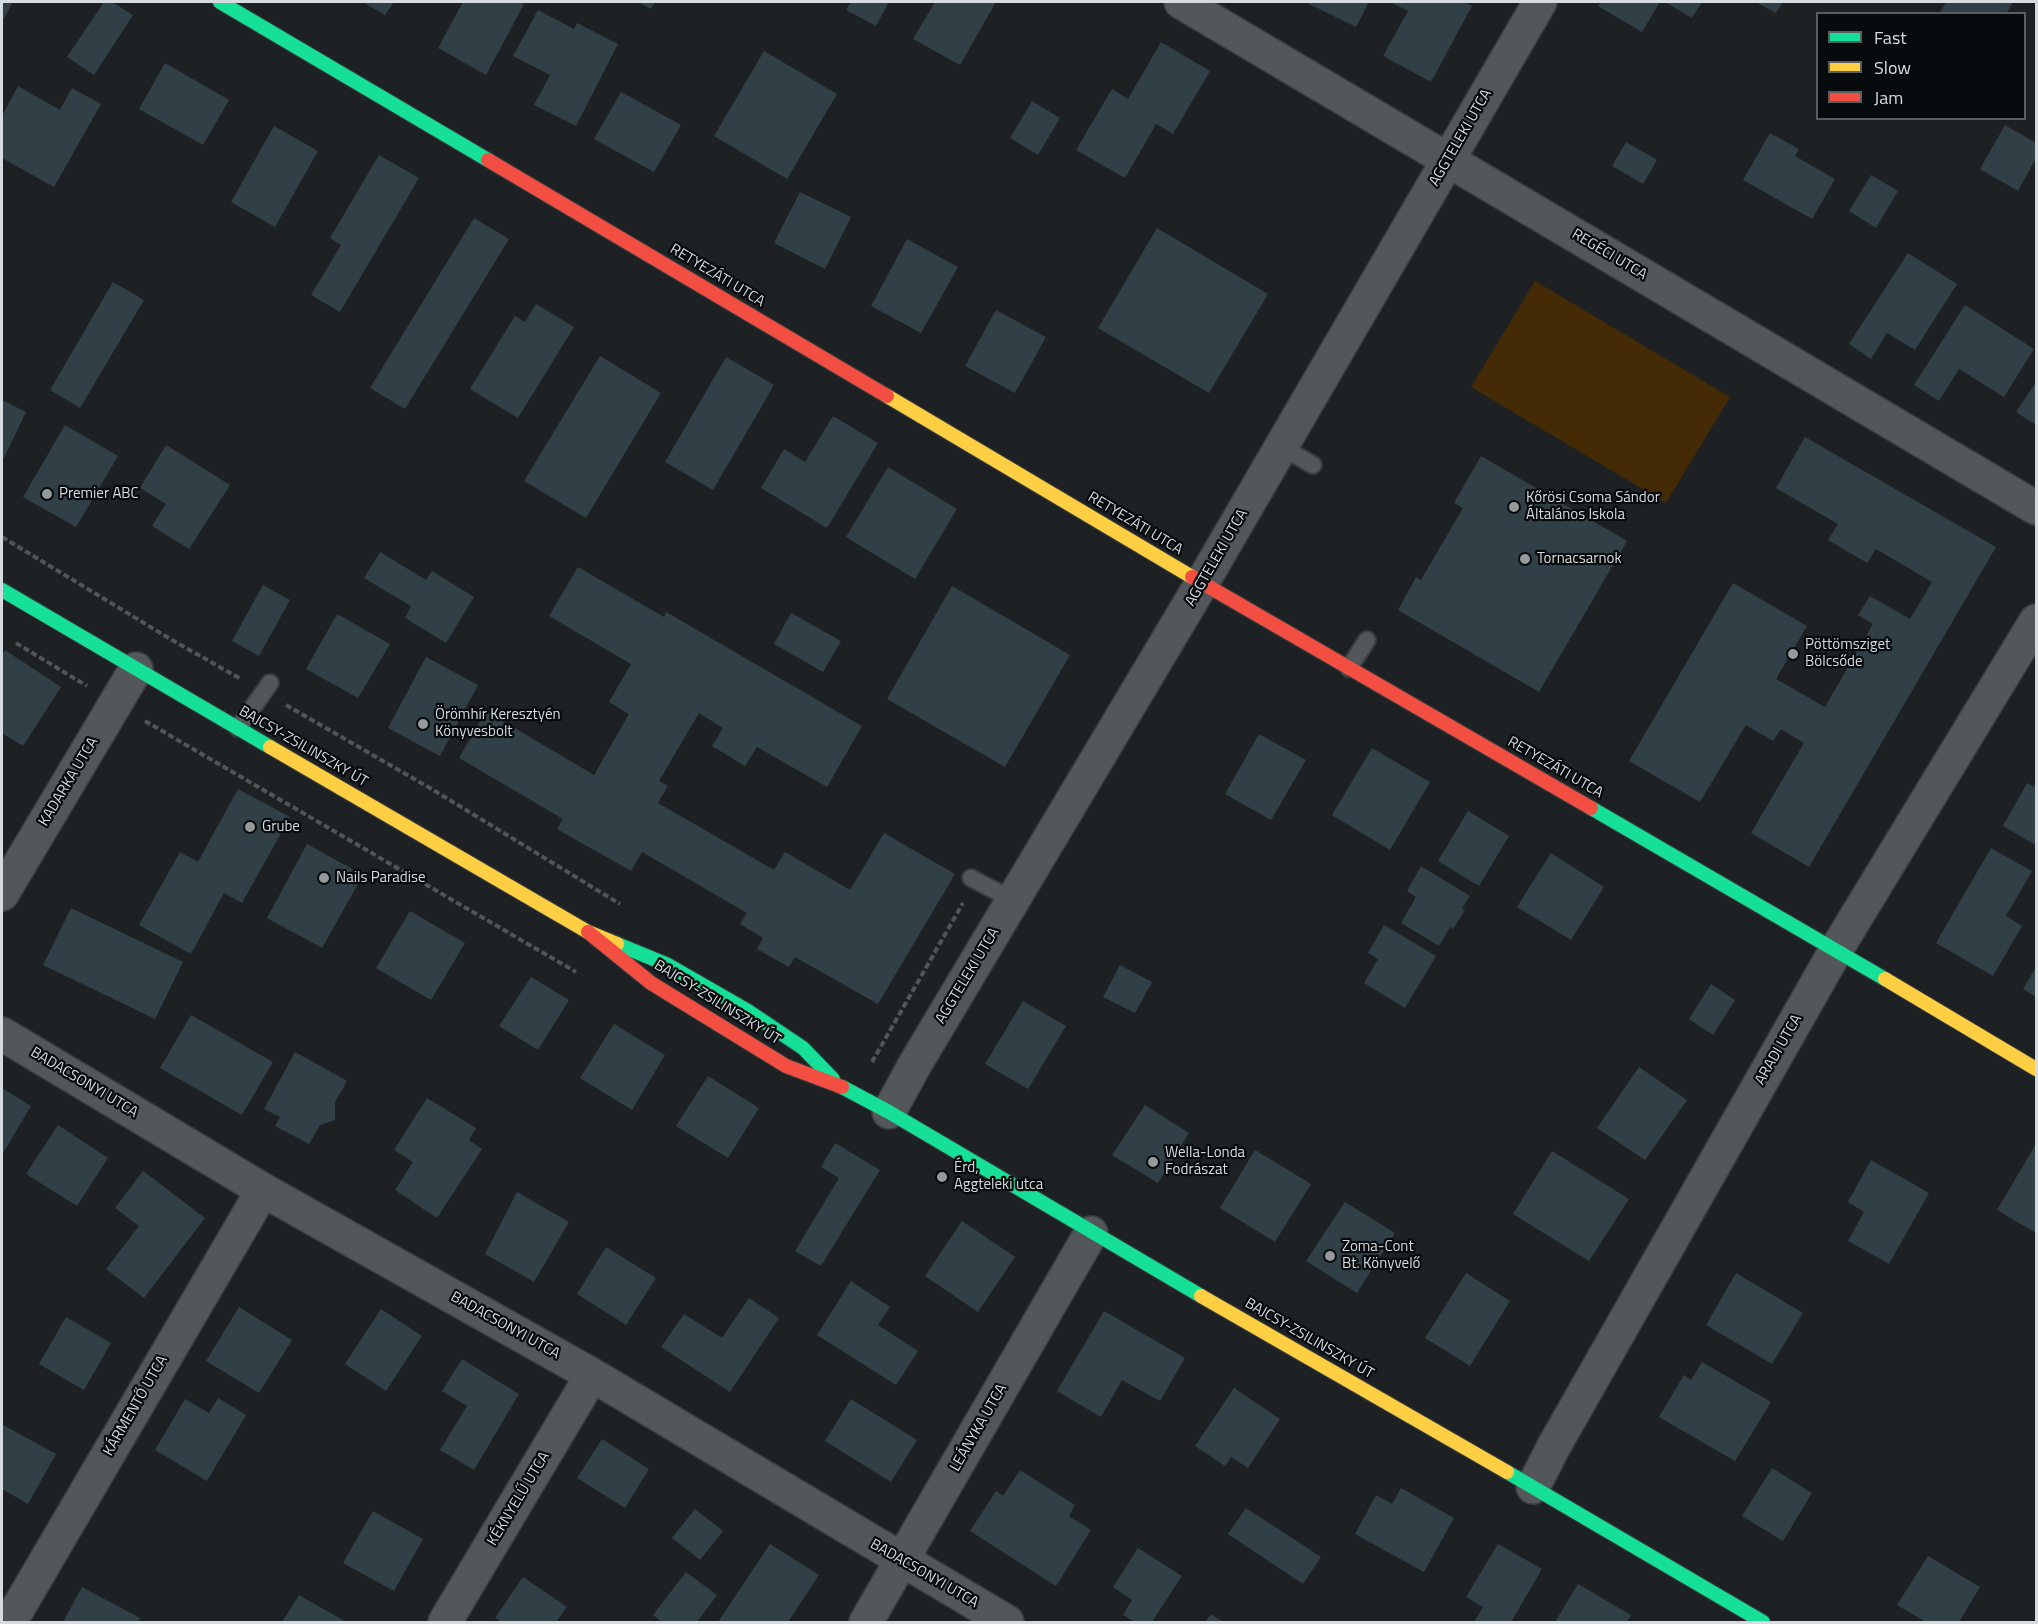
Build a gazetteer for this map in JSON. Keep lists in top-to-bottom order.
{
  "streets": {
    "main road": ["RETYEZÁTI UTCA", "BAJCSY-ZSILINSZKY ÚT"],
    "street": [
      "AGGTELEKI UTCA",
      "REGÉCI UTCA",
      "KADARKA UTCA",
      "ARADI UTCA",
      "BADACSONYI UTCA",
      "KÁRMENTŐ UTCA",
      "LEÁNYKA UTCA",
      "KÉKNYELŰ UTCA"
    ]
  },
  "crossings": [
    ["AGGTELEKI UTCA", "REGÉCI UTCA"],
    ["AGGTELEKI UTCA", "RETYEZÁTI UTCA"],
    ["AGGTELEKI UTCA", "BAJCSY-ZSILINSZKY ÚT"],
    ["RETYEZÁTI UTCA", "ARADI UTCA"],
    ["BAJCSY-ZSILINSZKY ÚT", "KADARKA UTCA"],
    ["BAJCSY-ZSILINSZKY ÚT", "ARADI UTCA"],
    ["BAJCSY-ZSILINSZKY ÚT", "LEÁNYKA UTCA"],
    ["BADACSONYI UTCA", "KÁRMENTŐ UTCA"],
    ["BADACSONYI UTCA", "LEÁNYKA UTCA"],
    ["BADACSONYI UTCA", "KÉKNYELŰ UTCA"]
  ],
  "places": [
    "Premier ABC",
    "Kőrösi Csoma Sándor Általános Iskola",
    "Tornacsarnok",
    "Pöttömsziget Bölcsőde",
    "Örömhír Keresztyén Könyvesbolt",
    "Grube",
    "Nails Paradise",
    "Wella-Londa Fodrászat",
    "Érd, Aggteleki utca",
    "Zoma-Cont Bt. Könyvelő"
  ],
  "legend": ["Fast", "Slow", "Jam"]
}
